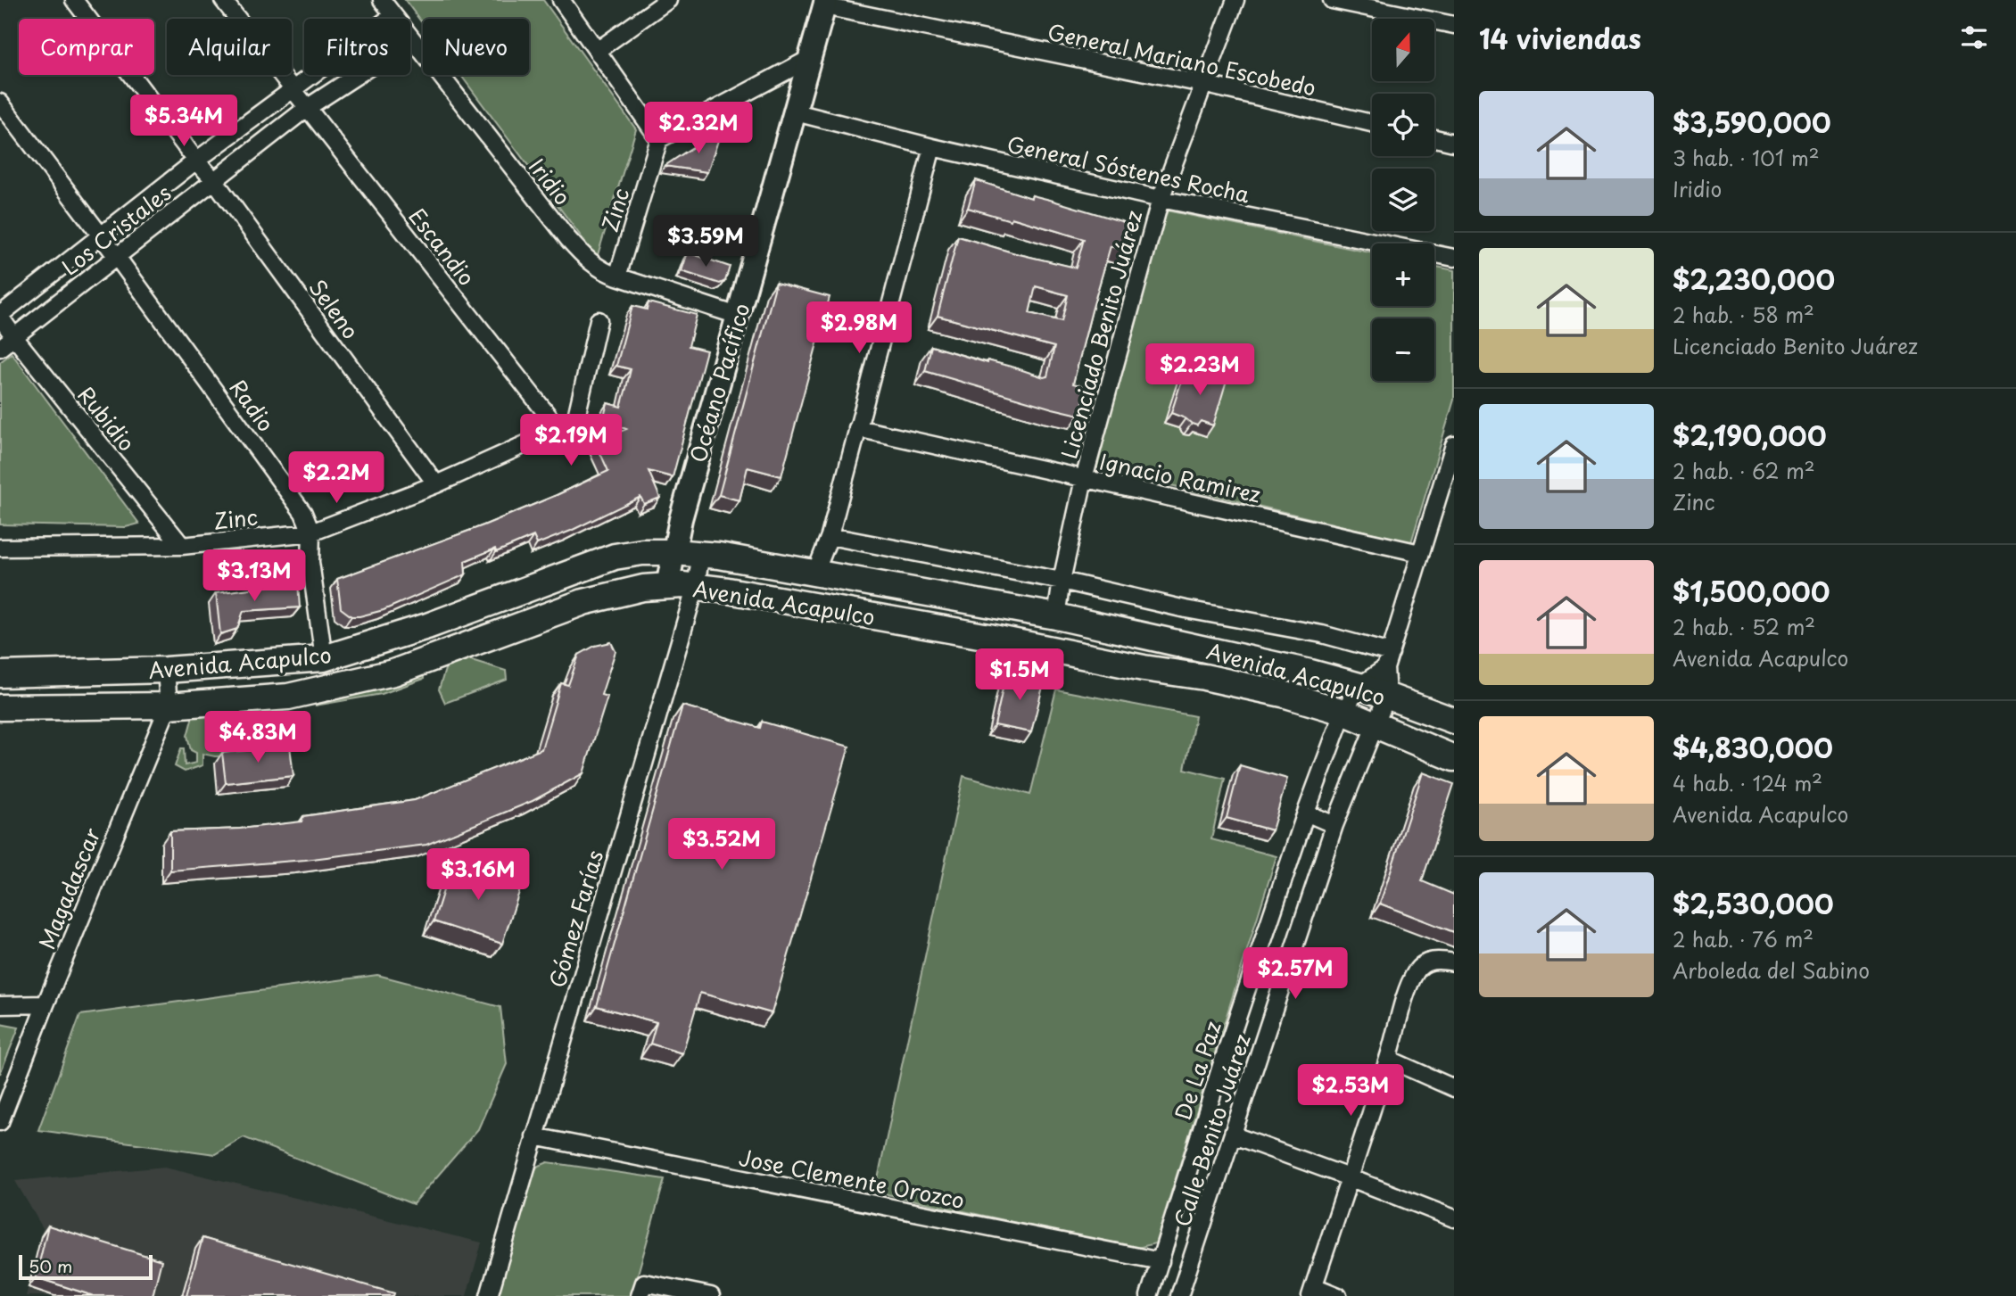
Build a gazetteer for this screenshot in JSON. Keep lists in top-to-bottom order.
{
  "streets": {
    "main road": ["Avenida Acapulco"],
    "street": [
      "General Mariano Escobedo",
      "General Sóstenes Rocha",
      "Iridio",
      "Zinc",
      "Los Cristales",
      "Escandio",
      "Seleno",
      "Licenciado Benito Juárez",
      "Océano Pacífico",
      "Radio",
      "Rubidio",
      "Ignacio Ramirez",
      "Magadascar",
      "Gómez Farías",
      "De La Paz",
      "Calle Benito Juárez",
      "Jose Clemente Orozco"
    ]
  },
  "crossings": [
    ["General Mariano Escobedo", "Licenciado Benito Juárez"],
    ["General Mariano Escobedo", "Océano Pacífico"],
    ["General Sóstenes Rocha", "Licenciado Benito Juárez"],
    ["General Sóstenes Rocha", "Océano Pacífico"],
    ["Iridio", "Zinc"],
    ["Iridio", "Los Cristales"],
    ["Iridio", "Océano Pacífico"],
    ["Zinc", "Escandio"],
    ["Zinc", "Seleno"],
    ["Zinc", "Radio"],
    ["Zinc", "Rubidio"],
    ["Los Cristales", "Escandio"],
    ["Los Cristales", "Seleno"],
    ["Los Cristales", "Radio"],
    ["Los Cristales", "Rubidio"],
    ["Licenciado Benito Juárez", "Ignacio Ramirez"],
    ["Licenciado Benito Juárez", "Avenida Acapulco"],
    ["Océano Pacífico", "Avenida Acapulco"],
    ["Radio", "Avenida Acapulco"],
    ["Avenida Acapulco", "Magadascar"],
    ["Avenida Acapulco", "Gómez Farías"],
    ["Avenida Acapulco", "De La Paz"],
    ["Avenida Acapulco", "Calle Benito Juárez"],
    ["Gómez Farías", "Jose Clemente Orozco"],
    ["De La Paz", "Jose Clemente Orozco"]
  ],
  "scale_bar": "50 m",
  "north": "top",
  "page": {
    "heading": "14 viviendas",
    "map_buttons": ["+", "−"],
    "chip": [
      "Comprar",
      "Alquilar",
      "Filtros",
      "Nuevo"
    ],
    "list": [
      {
        "name": "$3,590,000",
        "note": "3 hab. · 101 m² · Iridio"
      },
      {
        "name": "$2,230,000",
        "note": "2 hab. · 58 m² · Licenciado Benito Juárez"
      },
      {
        "name": "$2,190,000",
        "note": "2 hab. · 62 m² · Zinc"
      },
      {
        "name": "$1,500,000",
        "note": "2 hab. · 52 m² · Avenida Acapulco"
      },
      {
        "name": "$4,830,000",
        "note": "4 hab. · 124 m² · Avenida Acapulco"
      },
      {
        "name": "$2,530,000",
        "note": "2 hab. · 76 m² · Arboleda del Sabino"
      }
    ],
    "price": [
      "$5.34M",
      "$2.32M",
      "$3.59M",
      "$2.98M",
      "$2.23M",
      "$2.19M",
      "$2.2M",
      "$3.13M",
      "$1.5M",
      "$4.83M",
      "$3.52M",
      "$3.16M",
      "$2.57M",
      "$2.53M"
    ],
    "scale": "50 m"
  }
}
